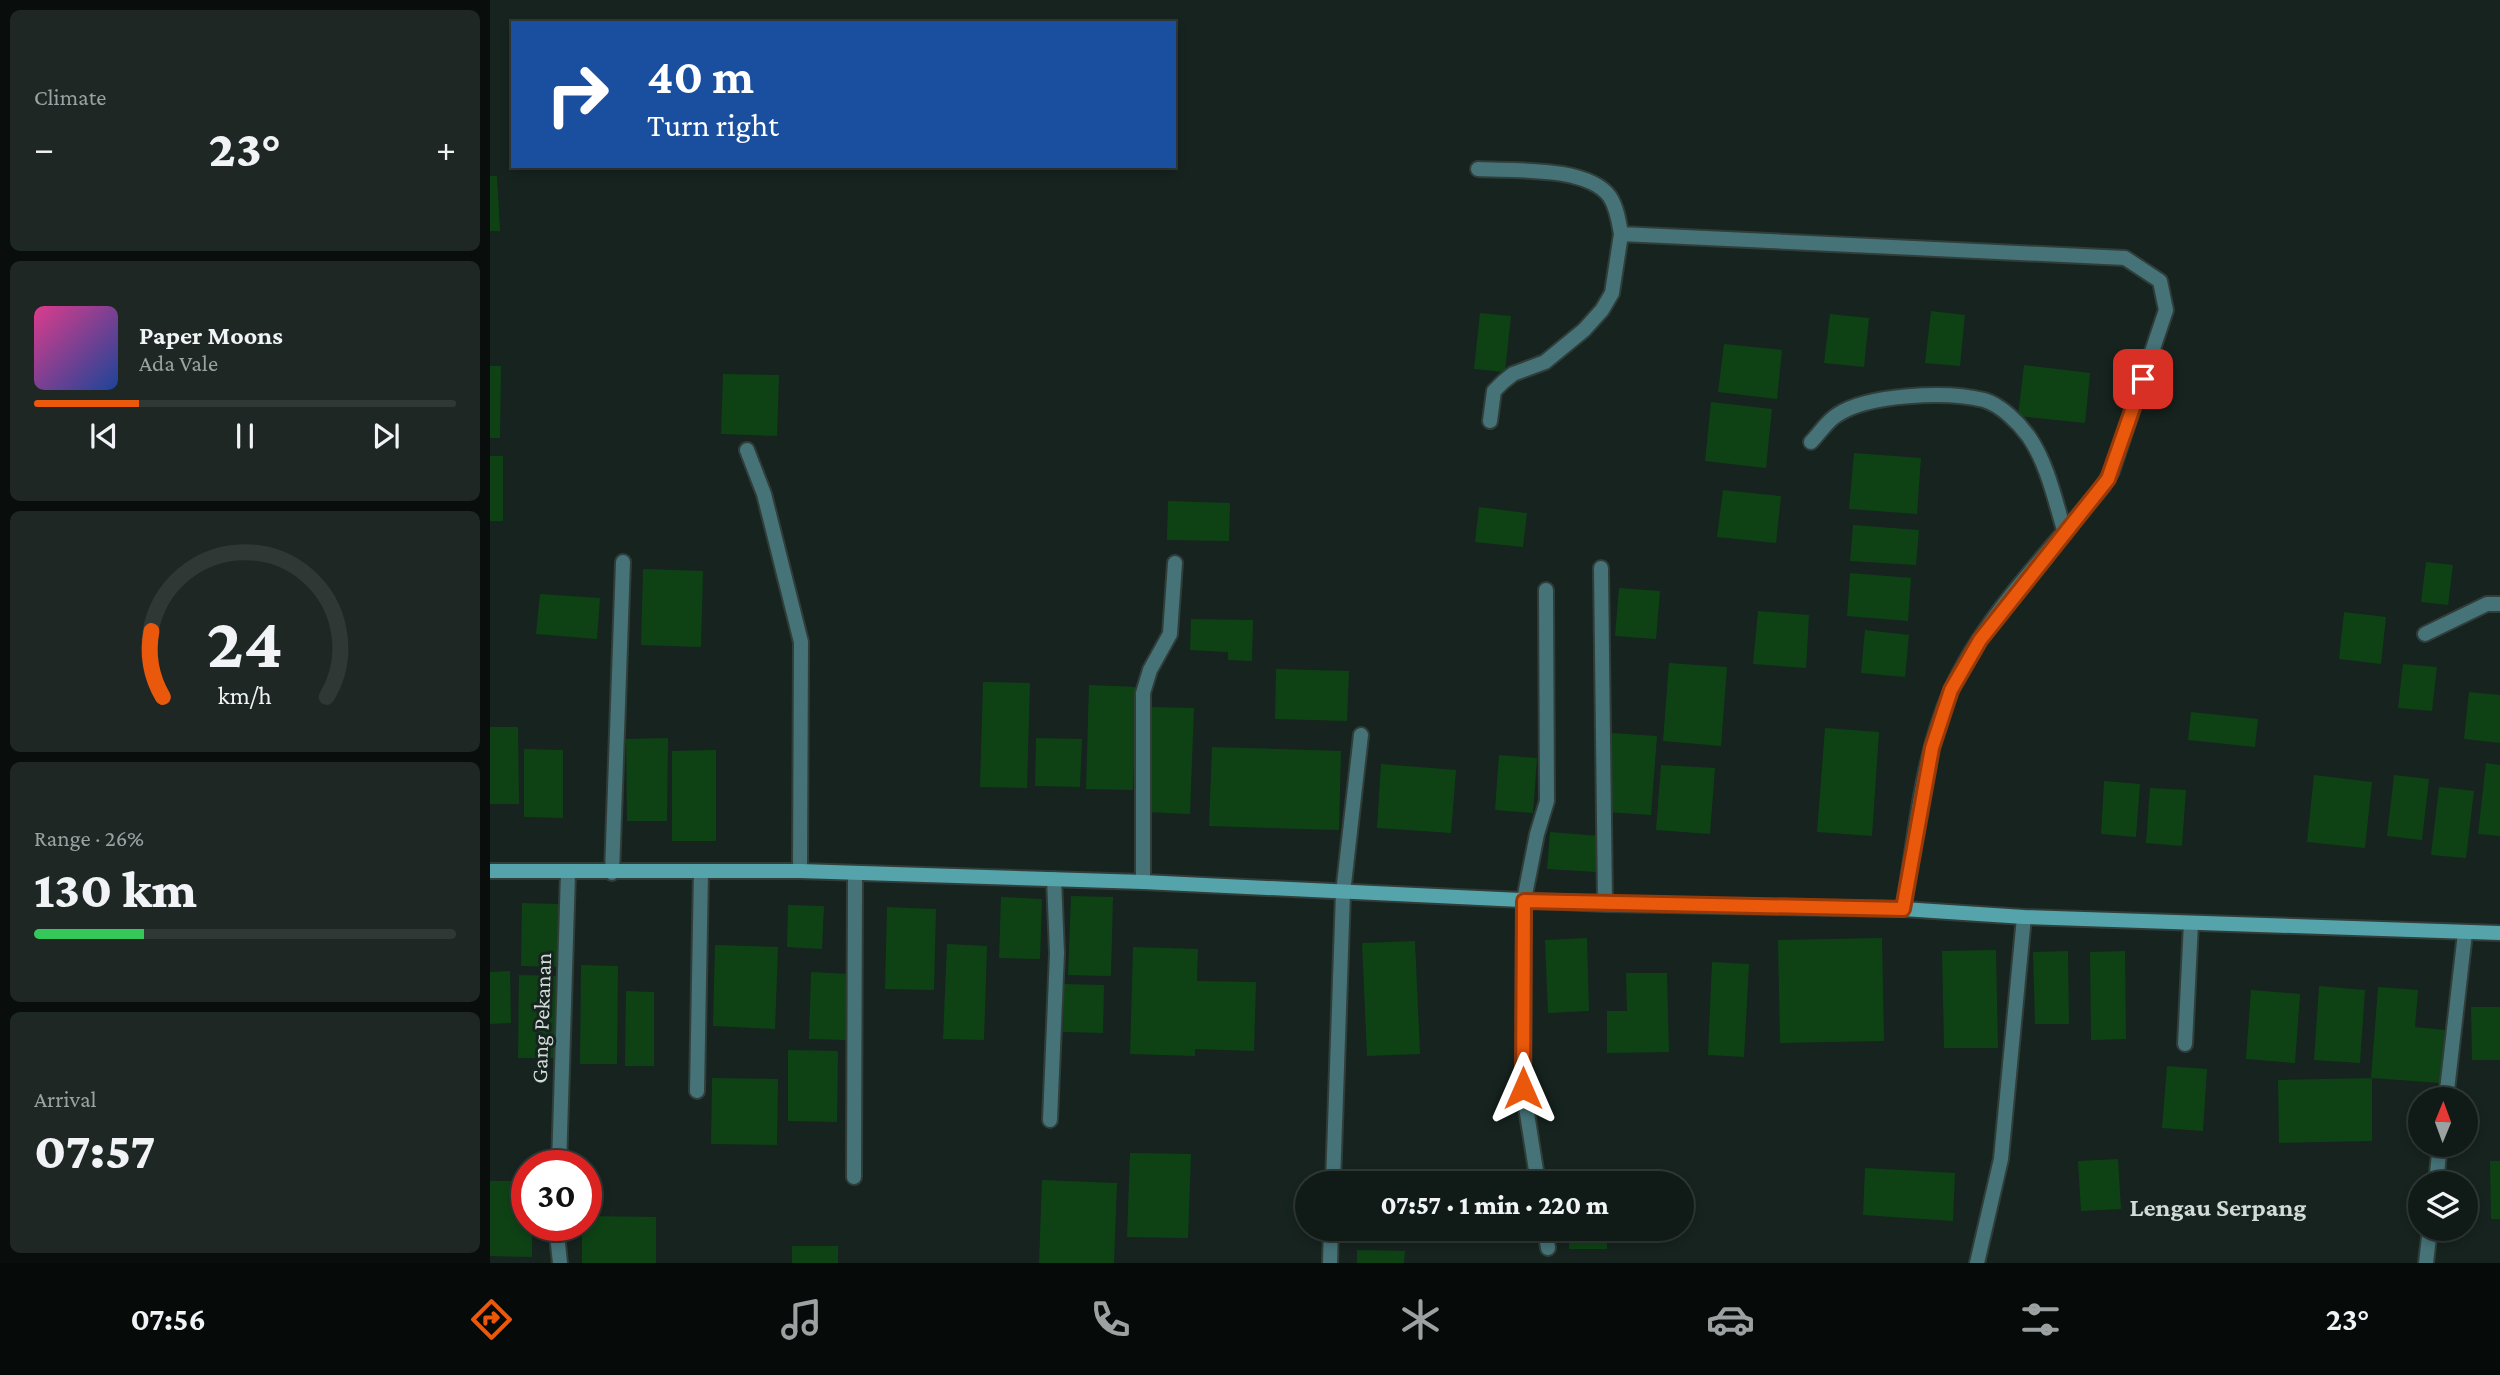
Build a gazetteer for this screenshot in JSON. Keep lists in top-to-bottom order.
{
  "streets": {
    "street": ["Gang Pekanan"]
  },
  "districts": ["Lengau Serpang"],
  "north": "top",
  "page": {
    "tile": [
      "Climate",
      ["Range · 26%", "130 km"],
      ["Arrival", "07:57"]
    ],
    "turn": ["40 m", "Turn right"],
    "heat": ["−", "23°", "+"],
    "song": ["Paper Moons", "Ada Vale"],
    "limit": "30",
    "trip": "07:57 · 1 min · 220 m",
    "tabs": ["07:56", "23°"],
    "gauge": ["24", "km/h"]
  }
}
